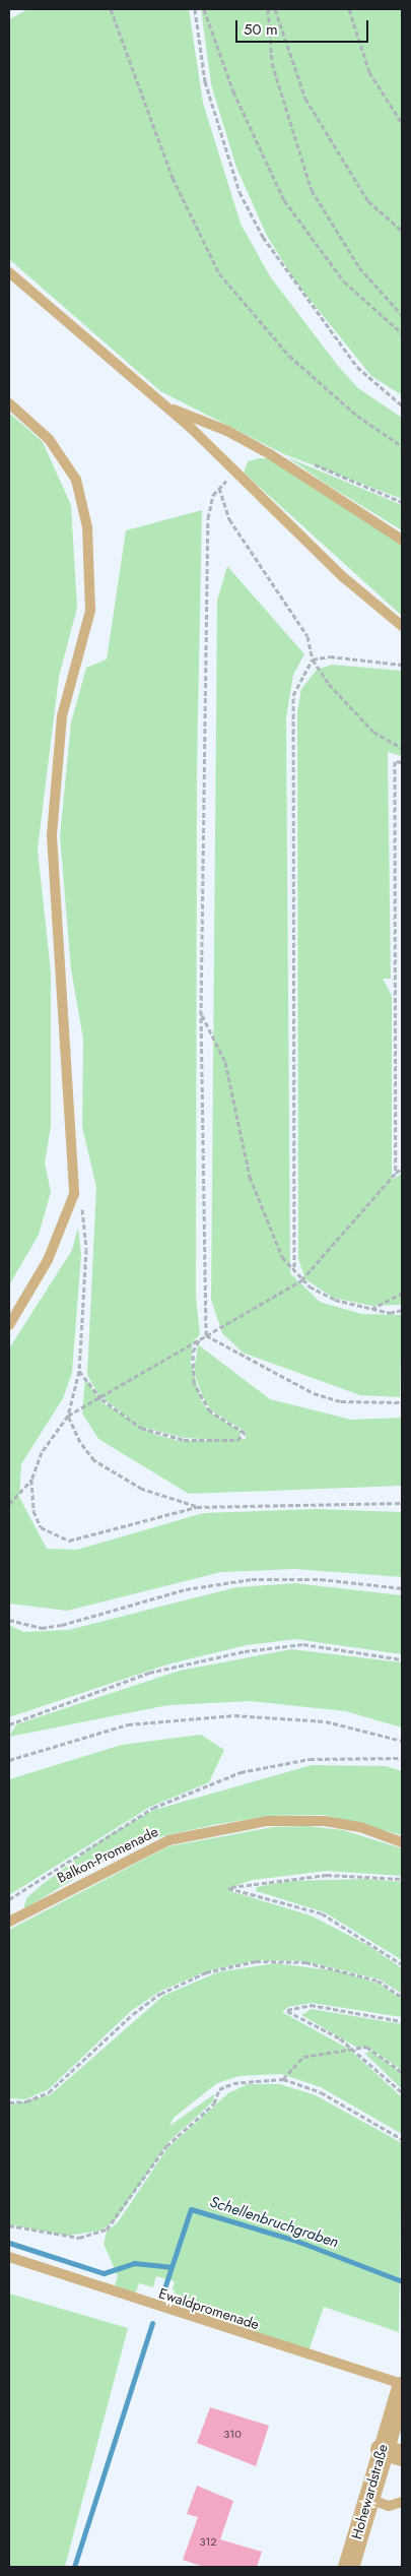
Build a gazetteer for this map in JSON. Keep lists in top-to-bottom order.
{
  "streets": {
    "street": ["Hohewardstraße"],
    "lane": ["Balkon-Promenade", "Ewaldpromenade"]
  },
  "crossings": [
    ["Ewaldpromenade", "Hohewardstraße"]
  ],
  "water": ["Schellenbruchgraben"],
  "house_numbers": ["310", "312"],
  "scale_bar": "50 m"
}
